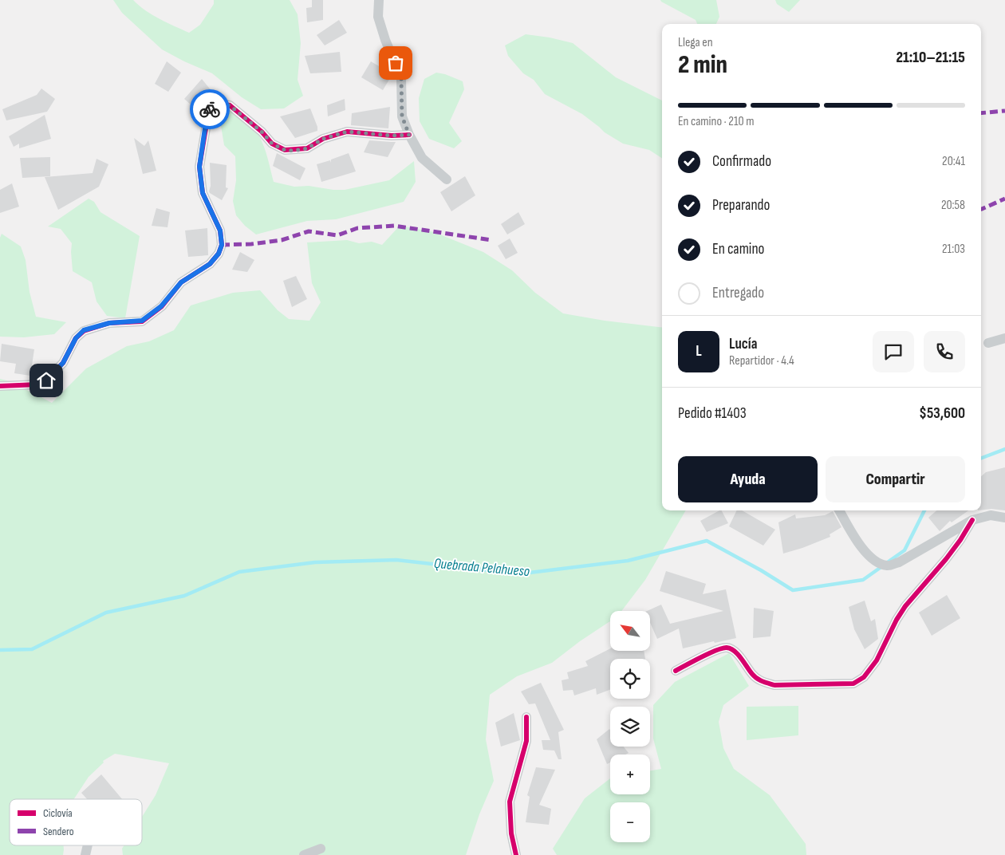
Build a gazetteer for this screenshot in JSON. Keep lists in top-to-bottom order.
{
  "water": ["Quebrada Pelahueso"],
  "legend": ["Ciclovía", "Sendero"],
  "north": "top left",
  "page": {
    "heading": ["2 min", "Llega en", "21:10–21:15"],
    "panel": [
      "Lucía",
      "Repartidor · 4.4",
      "Pedido #1403",
      "$53,600"
    ],
    "bar": "En camino · 210 m",
    "list": [
      ["Confirmado", "20:41"],
      ["Preparando", "20:58"],
      ["En camino", "21:03"],
      "Entregado"
    ],
    "round": "L",
    "buttons": ["Ayuda", "Compartir"],
    "map_buttons": ["+", "−"]
  }
}
